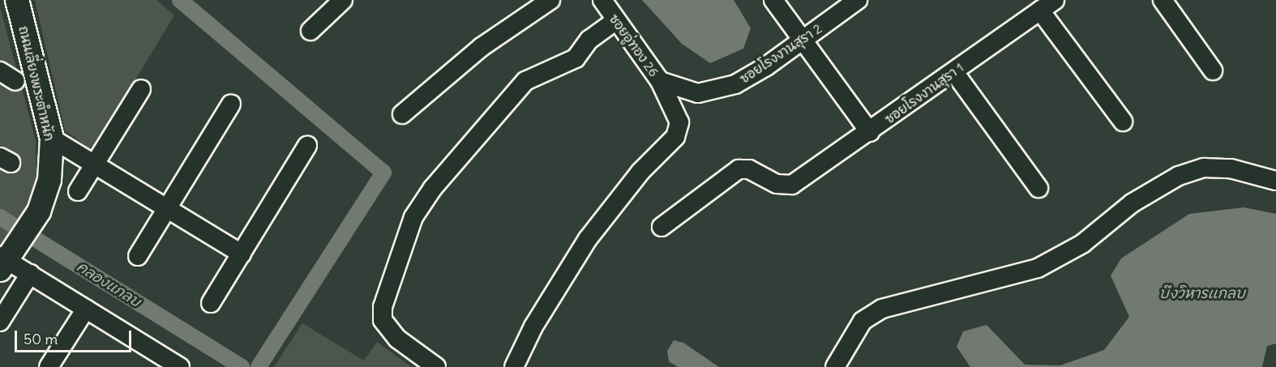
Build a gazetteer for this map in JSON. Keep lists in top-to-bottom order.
{
  "streets": {
    "street": [
      "ซอยอู่ทอง 26",
      "ซอยโรงงานสุรา 2",
      "ถนนเลี่ยงพระตำหนัก",
      "ซอยโรงงานสุรา 1"
    ]
  },
  "crossings": [
    ["ซอยอู่ทอง 26", "ซอยโรงงานสุรา 2"]
  ],
  "water": ["คลองแกลบ", "บึงวิหารแกลบ"],
  "scale_bar": "50 m"
}
